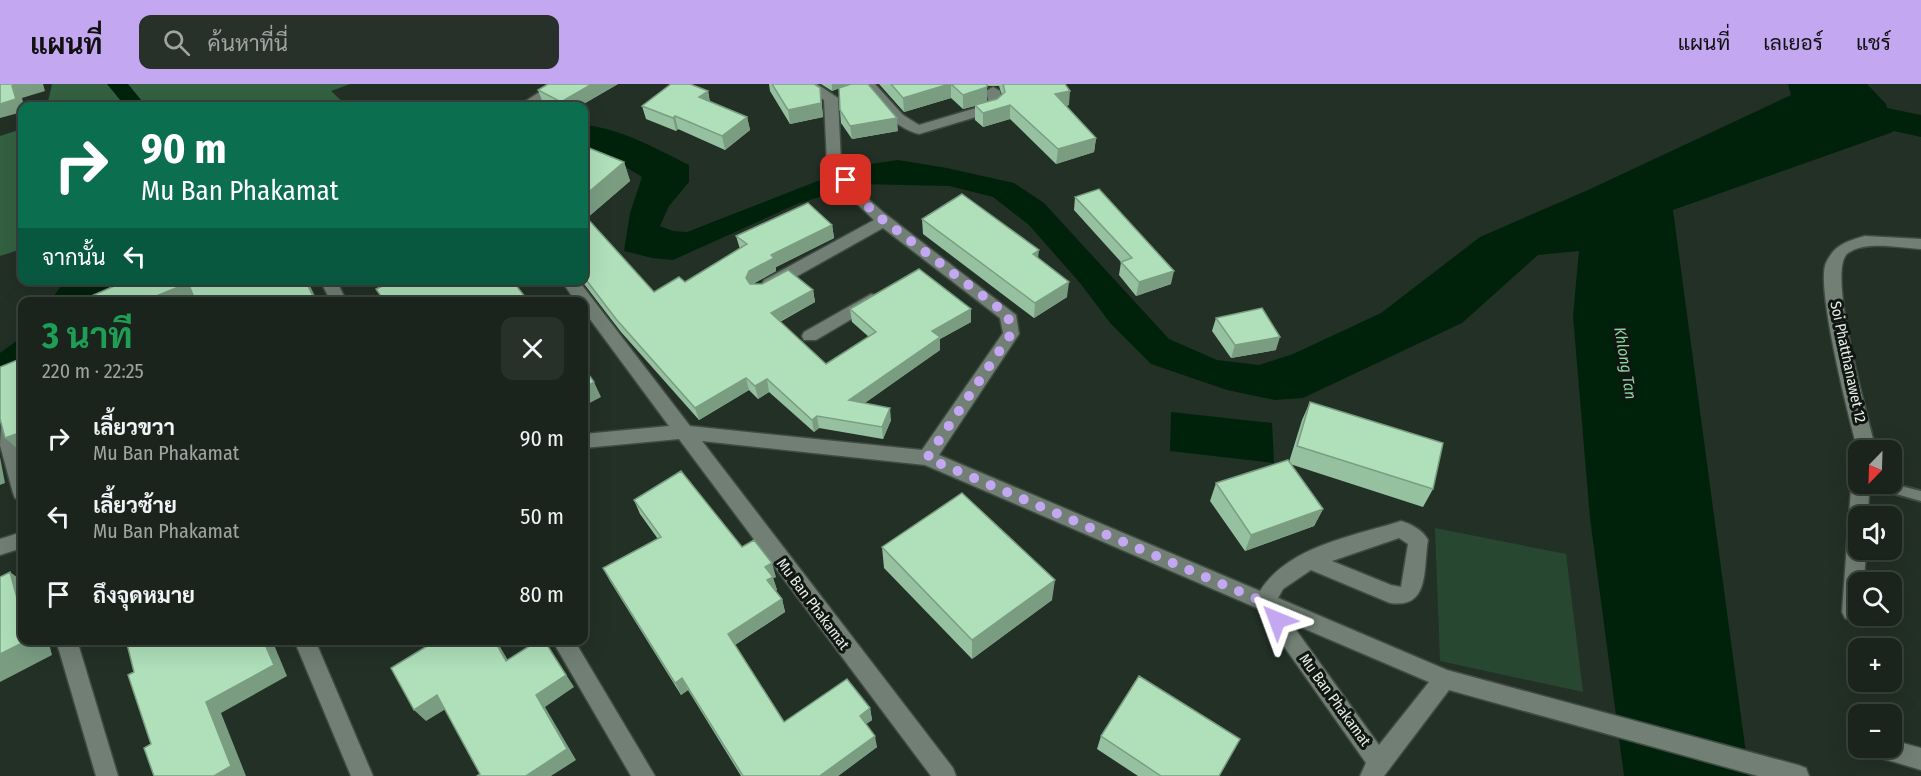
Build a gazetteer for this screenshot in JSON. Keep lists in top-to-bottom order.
{
  "streets": {
    "street": ["Soi Phatthanawet 12", "Mu Ban Phakamat"]
  },
  "water": ["Khlong Tan"],
  "north": "bottom left",
  "page": {
    "header": "แผนที่",
    "search": "ค้นหาที่นี่",
    "nav": ["แผนที่", "เลเยอร์", "แชร์"],
    "turn": ["90 m", "Mu Ban Phakamat"],
    "then": "จากนั้น",
    "heading": ["3 นาที", "220 m · 22:25"],
    "list": [
      {
        "name": "เลี้ยวขวา",
        "note": "Mu Ban Phakamat",
        "value": "90 m"
      },
      {
        "name": "เลี้ยวซ้าย",
        "note": "Mu Ban Phakamat",
        "value": "50 m"
      },
      {
        "name": "ถึงจุดหมาย",
        "value": "80 m"
      }
    ],
    "map_buttons": ["+", "−"]
  }
}
